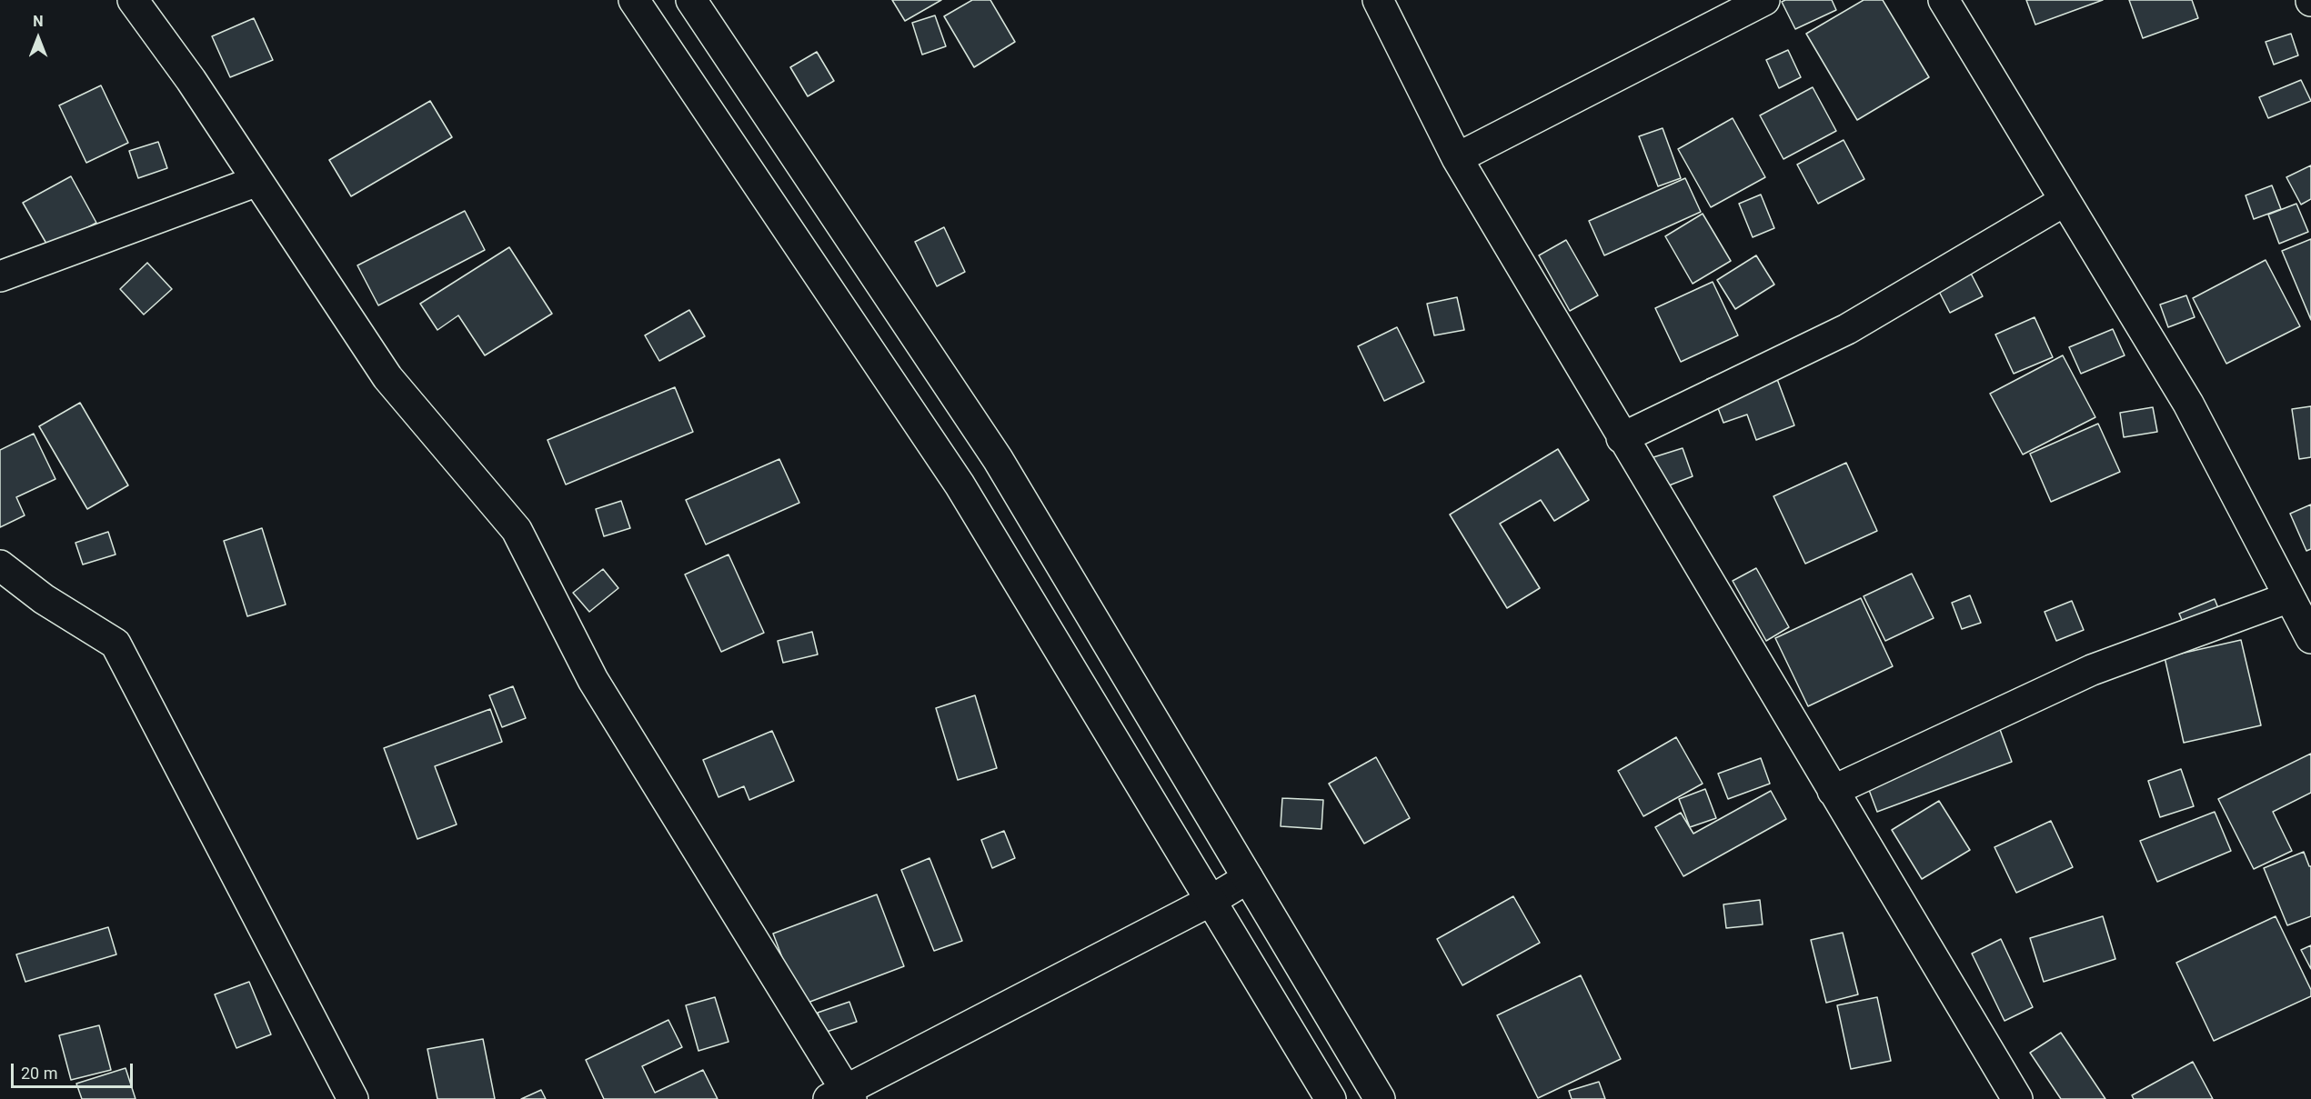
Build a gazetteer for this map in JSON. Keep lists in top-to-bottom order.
{
  "scale_bar": "20 m",
  "north": "top"
}
